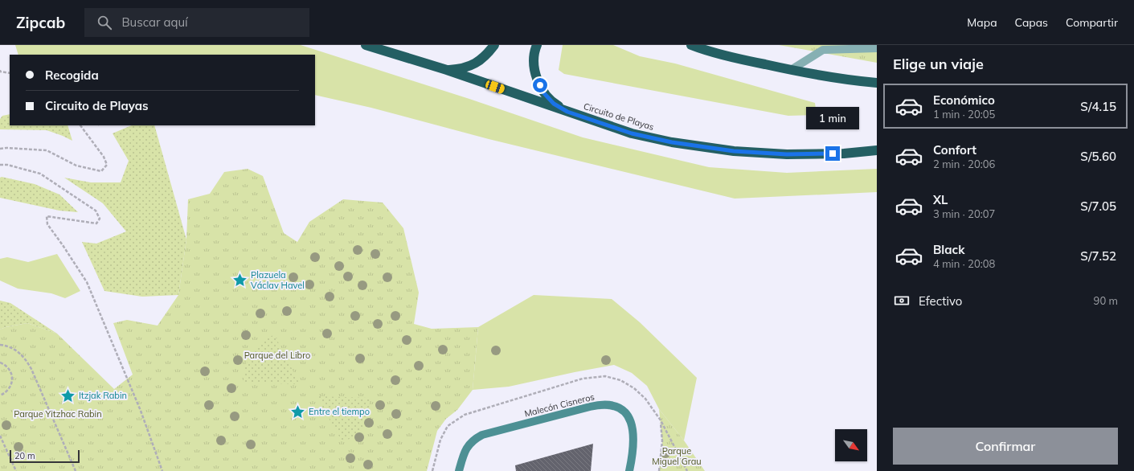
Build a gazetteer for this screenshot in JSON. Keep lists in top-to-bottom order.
{
  "streets": {
    "highway": ["Circuito de Playas"],
    "street": ["Malecón Cisneros"]
  },
  "parks": ["Parque del Libro", "Parque Yitzhac Rabin", "Parque Miguel Grau"],
  "places": {
    "place": ["Plazuela Václav Havel", "Itzjak Rabin", "Entre el tiempo"]
  },
  "scale_bar": "20 m",
  "north": "bottom right",
  "page": {
    "header": "Zipcab",
    "search": "Buscar aquí",
    "nav": ["Mapa", "Capas", "Compartir"],
    "heading": "Elige un viaje",
    "banner": ["Recogida", "Circuito de Playas"],
    "list": [
      {
        "name": "Económico",
        "note": "1 min · 20:05",
        "value": "S/4.15"
      },
      {
        "name": "Confort",
        "note": "2 min · 20:06",
        "value": "S/5.60"
      },
      {
        "name": "XL",
        "note": "3 min · 20:07",
        "value": "S/7.05"
      },
      {
        "name": "Black",
        "note": "4 min · 20:08",
        "value": "S/7.52"
      }
    ],
    "bubble": "1 min",
    "pay": ["Efectivo", "90 m"],
    "buttons": "Confirmar",
    "scale": "20 m"
  }
}
